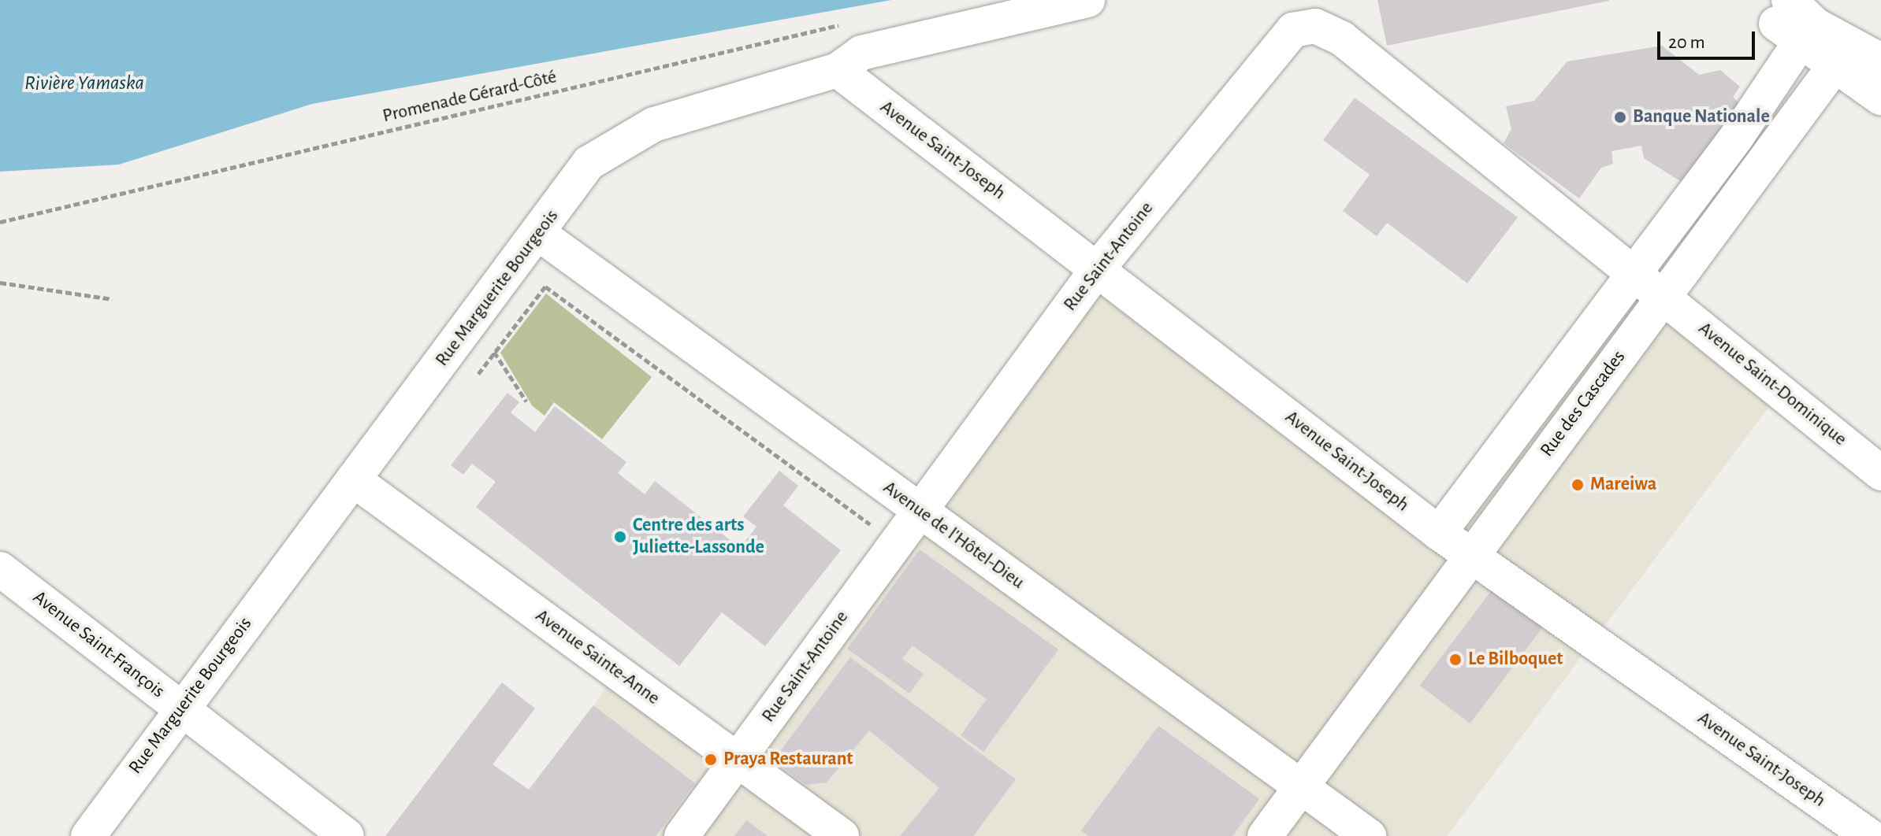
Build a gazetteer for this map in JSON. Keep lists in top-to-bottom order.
{
  "streets": {
    "street": [
      "Avenue Saint-Joseph",
      "Rue Saint-Antoine",
      "Rue Marguerite Bourgeois",
      "Avenue Saint-Dominique",
      "Rue des Cascades",
      "Avenue de l'Hôtel-Dieu",
      "Avenue Saint-François",
      "Avenue Sainte-Anne"
    ],
    "path": ["Promenade Gérard-Côté"]
  },
  "crossings": [
    ["Avenue Saint-Joseph", "Rue Saint-Antoine"],
    ["Avenue Saint-Joseph", "Rue Marguerite Bourgeois"],
    ["Avenue Saint-Joseph", "Rue des Cascades"],
    ["Rue Saint-Antoine", "Avenue Saint-Dominique"],
    ["Rue Saint-Antoine", "Rue des Cascades"],
    ["Rue Saint-Antoine", "Avenue de l'Hôtel-Dieu"],
    ["Rue Saint-Antoine", "Avenue Sainte-Anne"],
    ["Rue Marguerite Bourgeois", "Avenue de l'Hôtel-Dieu"],
    ["Rue Marguerite Bourgeois", "Avenue Saint-François"],
    ["Rue Marguerite Bourgeois", "Avenue Sainte-Anne"],
    ["Avenue Saint-Dominique", "Rue des Cascades"],
    ["Rue des Cascades", "Avenue de l'Hôtel-Dieu"]
  ],
  "water": ["Rivière Yamaska"],
  "places": [
    "Banque Nationale",
    "Mareiwa",
    "Centre des arts Juliette-Lassonde",
    "Le Bilboquet",
    "Praya Restaurant"
  ],
  "scale_bar": "20 m"
}
